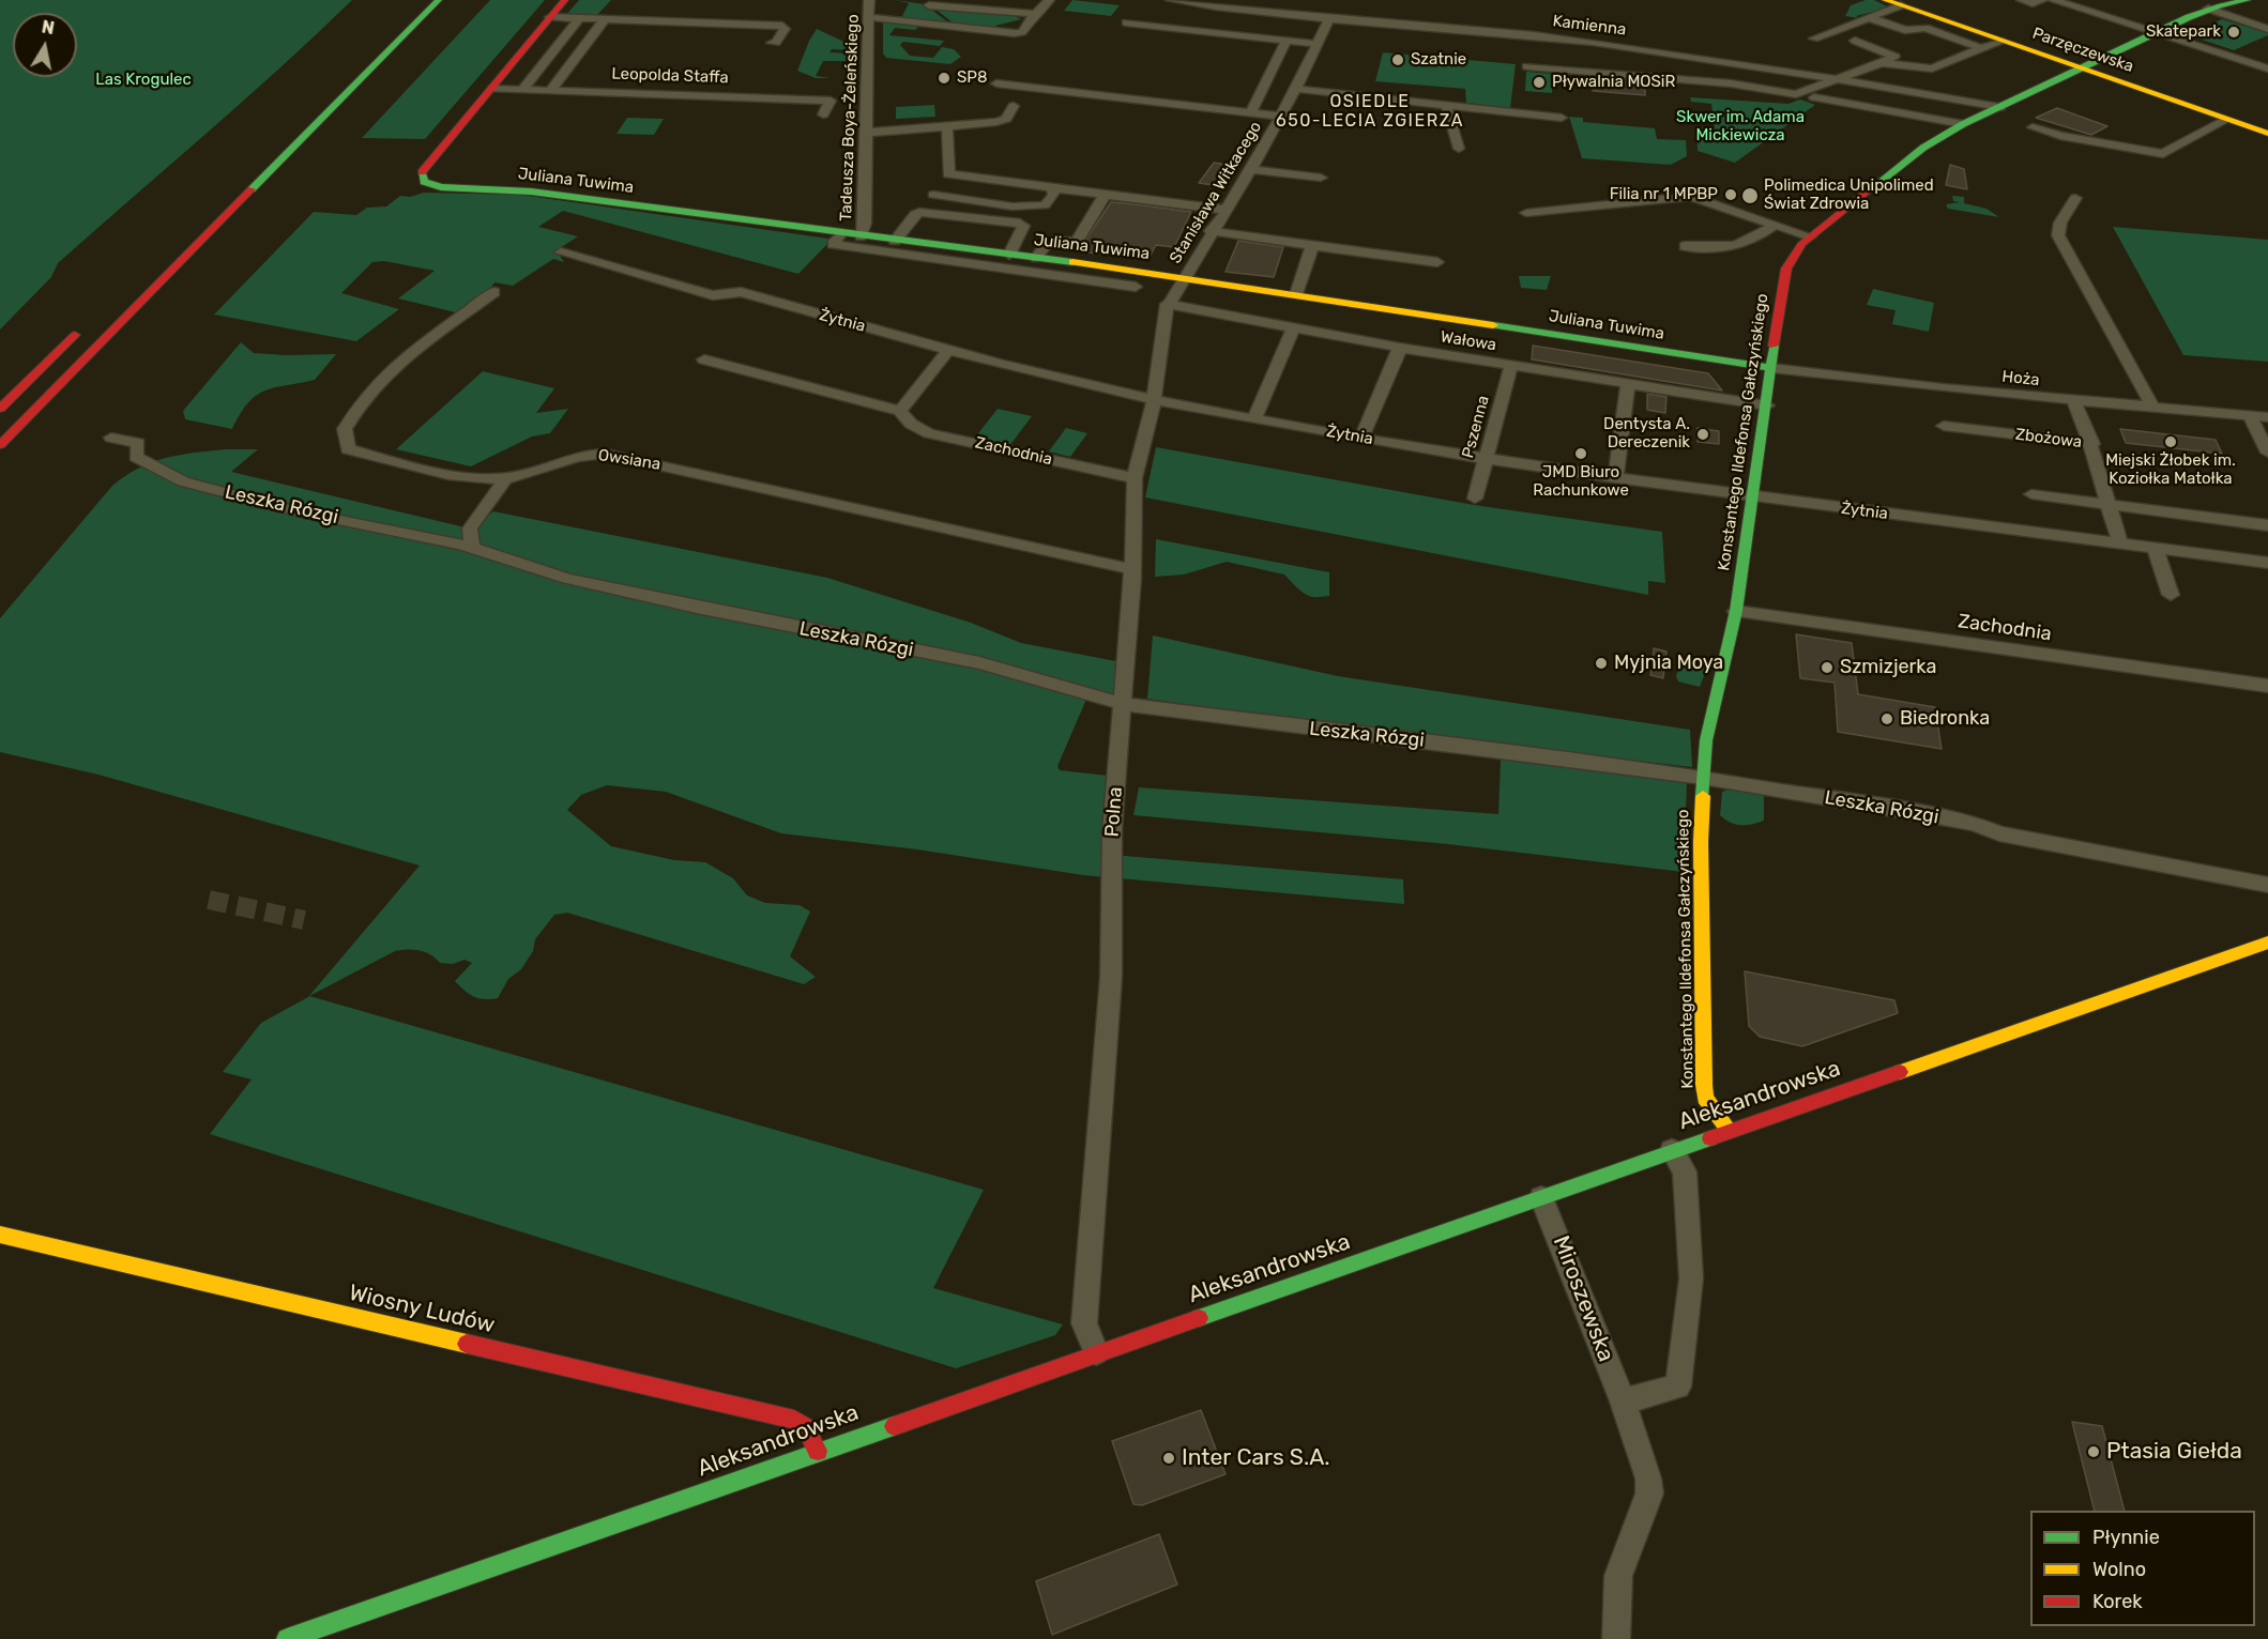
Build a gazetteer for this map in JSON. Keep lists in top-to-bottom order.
{
  "streets": {
    "main road": [
      "Parzęczewska",
      "Juliana Tuwima",
      "Konstantego Ildefonsa Gałczyńskiego",
      "Aleksandrowska",
      "Wiosny Ludów"
    ],
    "street": [
      "Kamienna",
      "Leopolda Staffa",
      "Tadeusza Boya-Żeleńskiego",
      "Stanisława Witkacego",
      "Żytnia",
      "Wałowa",
      "Hoża",
      "Pszenna",
      "Zbożowa",
      "Zachodnia",
      "Owsiana",
      "Leszka Rózgi",
      "Polna",
      "Miroszewska"
    ]
  },
  "crossings": [
    ["Kamienna", "Stanisława Witkacego"],
    ["Kamienna", "Konstantego Ildefonsa Gałczyńskiego"],
    ["Parzęczewska", "Konstantego Ildefonsa Gałczyńskiego"],
    ["Leopolda Staffa", "Juliana Tuwima"],
    ["Tadeusza Boya-Żeleńskiego", "Juliana Tuwima"],
    ["Juliana Tuwima", "Stanisława Witkacego"],
    ["Juliana Tuwima", "Hoża"],
    ["Juliana Tuwima", "Konstantego Ildefonsa Gałczyńskiego"],
    ["Juliana Tuwima", "Polna"],
    ["Stanisława Witkacego", "Polna"],
    ["Żytnia", "Pszenna"],
    ["Żytnia", "Konstantego Ildefonsa Gałczyńskiego"],
    ["Żytnia", "Zbożowa"],
    ["Żytnia", "Polna"],
    ["Wałowa", "Pszenna"],
    ["Wałowa", "Konstantego Ildefonsa Gałczyńskiego"],
    ["Wałowa", "Polna"],
    ["Hoża", "Konstantego Ildefonsa Gałczyńskiego"],
    ["Konstantego Ildefonsa Gałczyńskiego", "Zachodnia"],
    ["Konstantego Ildefonsa Gałczyńskiego", "Leszka Rózgi"],
    ["Konstantego Ildefonsa Gałczyńskiego", "Aleksandrowska"],
    ["Zachodnia", "Polna"],
    ["Owsiana", "Polna"],
    ["Leszka Rózgi", "Polna"],
    ["Polna", "Aleksandrowska"],
    ["Aleksandrowska", "Miroszewska"],
    ["Aleksandrowska", "Wiosny Ludów"]
  ],
  "districts": ["OSIEDLE 650-LECIA ZGIERZA"],
  "parks": ["Las Krogulec", "Skwer im. Adama Mickiewicza"],
  "places": [
    "Skatepark",
    "Szatnie",
    "SP8",
    "Pływalnia MOSiR",
    "Filia nr 1 MPBP",
    "Polimedica Unipolimed Świat Zdrowia",
    "Dentysta A. Dereczenik",
    "Miejski Żłobek im. Koziołka Matołka",
    "JMD Biuro Rachunkowe",
    "Myjnia Moya",
    "Szmizjerka",
    "Biedronka",
    "Ptasia Giełda",
    "Inter Cars S.A."
  ],
  "legend": ["Płynnie", "Wolno", "Korek"],
  "north": "top"
}
